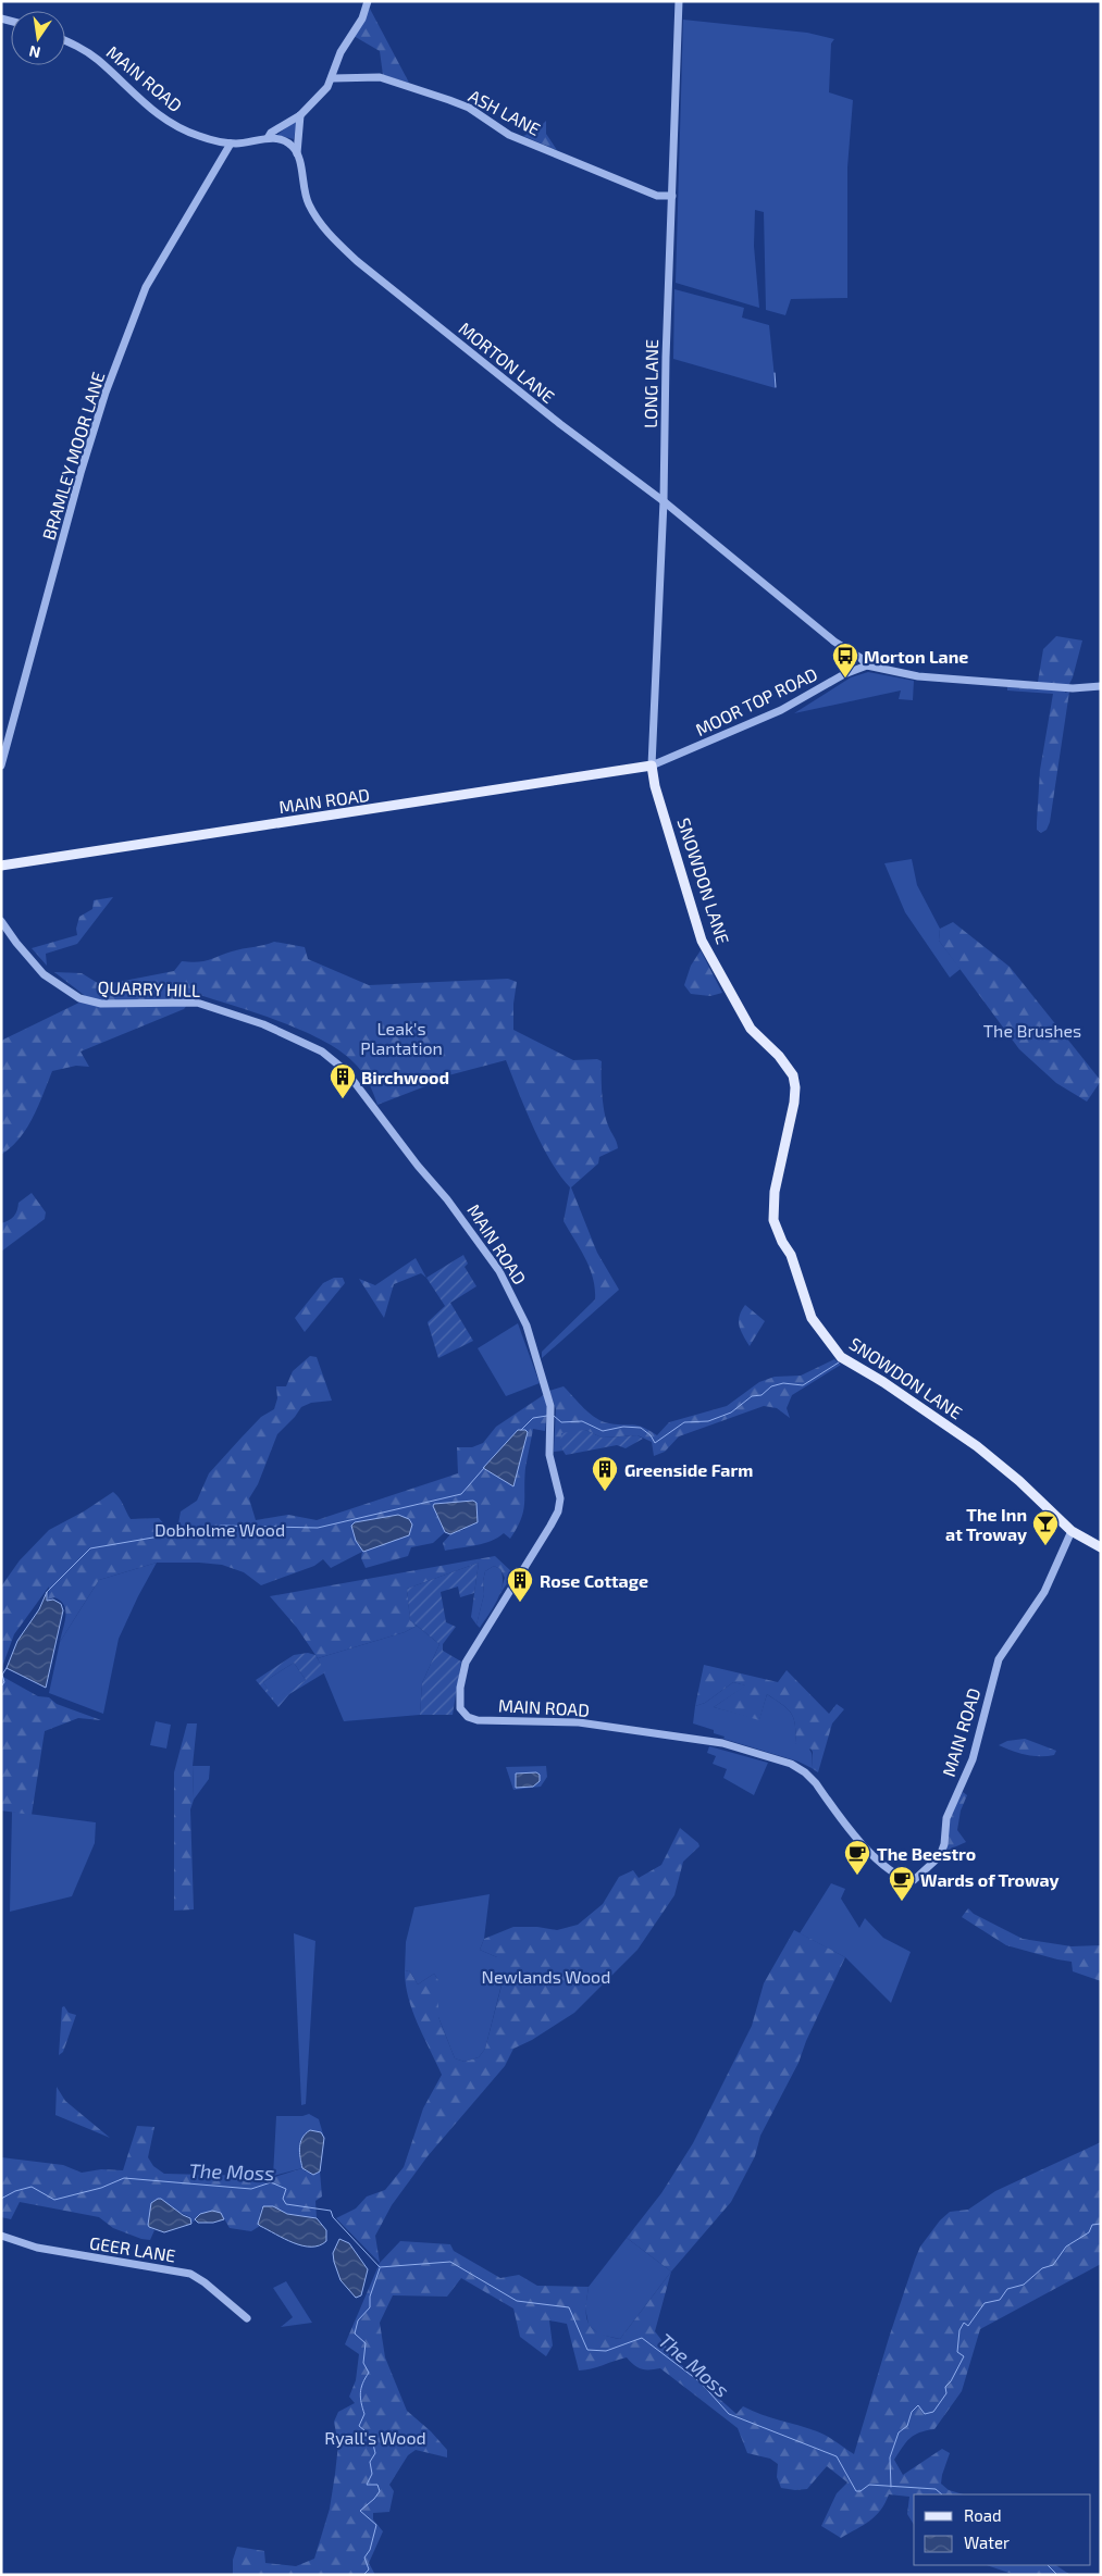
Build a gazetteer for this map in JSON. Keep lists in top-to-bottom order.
{
  "streets": {
    "main road": ["MAIN ROAD", "SNOWDON LANE"],
    "street": [
      "ASH LANE",
      "MORTON LANE",
      "LONG LANE",
      "BRAMLEY MOOR LANE",
      "MOOR TOP ROAD",
      "QUARRY HILL",
      "GEER LANE"
    ]
  },
  "crossings": [
    ["MAIN ROAD", "ASH LANE"],
    ["MAIN ROAD", "MORTON LANE"],
    ["MAIN ROAD", "LONG LANE"],
    ["MAIN ROAD", "BRAMLEY MOOR LANE"],
    ["MAIN ROAD", "MOOR TOP ROAD"],
    ["MAIN ROAD", "SNOWDON LANE"],
    ["MAIN ROAD", "QUARRY HILL"],
    ["ASH LANE", "LONG LANE"],
    ["MORTON LANE", "LONG LANE"],
    ["MORTON LANE", "MOOR TOP ROAD"],
    ["LONG LANE", "MOOR TOP ROAD"],
    ["LONG LANE", "SNOWDON LANE"],
    ["MOOR TOP ROAD", "SNOWDON LANE"]
  ],
  "water": ["The Moss"],
  "parks": [
    "Leak's Plantation",
    "The Brushes",
    "Dobholme Wood",
    "Newlands Wood",
    "Ryall's Wood"
  ],
  "places": {
    "bus stop": ["Morton Lane"],
    "building": ["Birchwood", "Greenside Farm", "Rose Cottage"],
    "bar": ["The Inn at Troway"],
    "cafe": ["The Beestro", "Wards of Troway"]
  },
  "legend": ["Road", "Water"],
  "north": "bottom"
}
